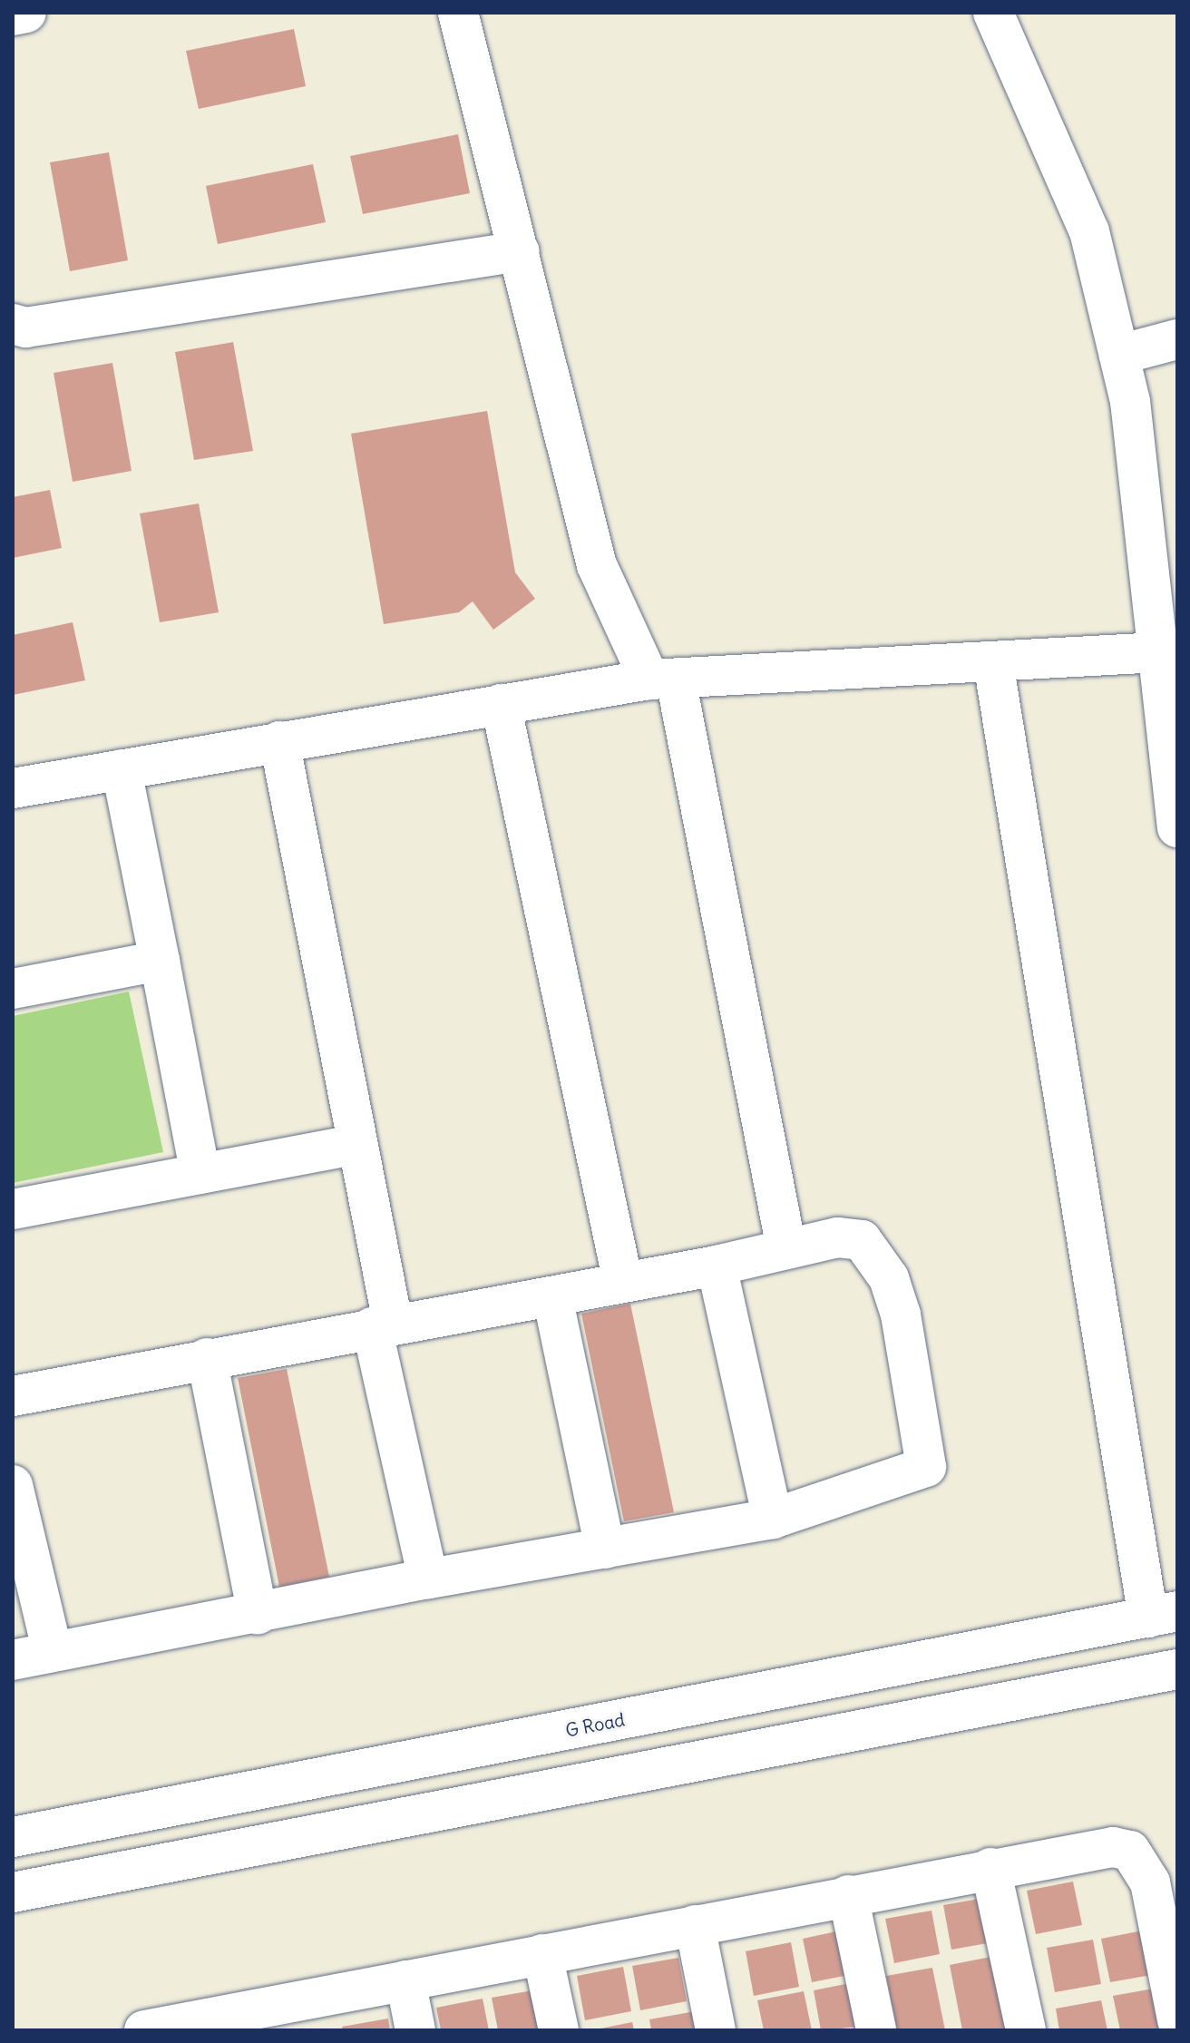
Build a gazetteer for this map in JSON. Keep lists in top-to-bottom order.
{
  "streets": {
    "street": ["G Road"]
  }
}
